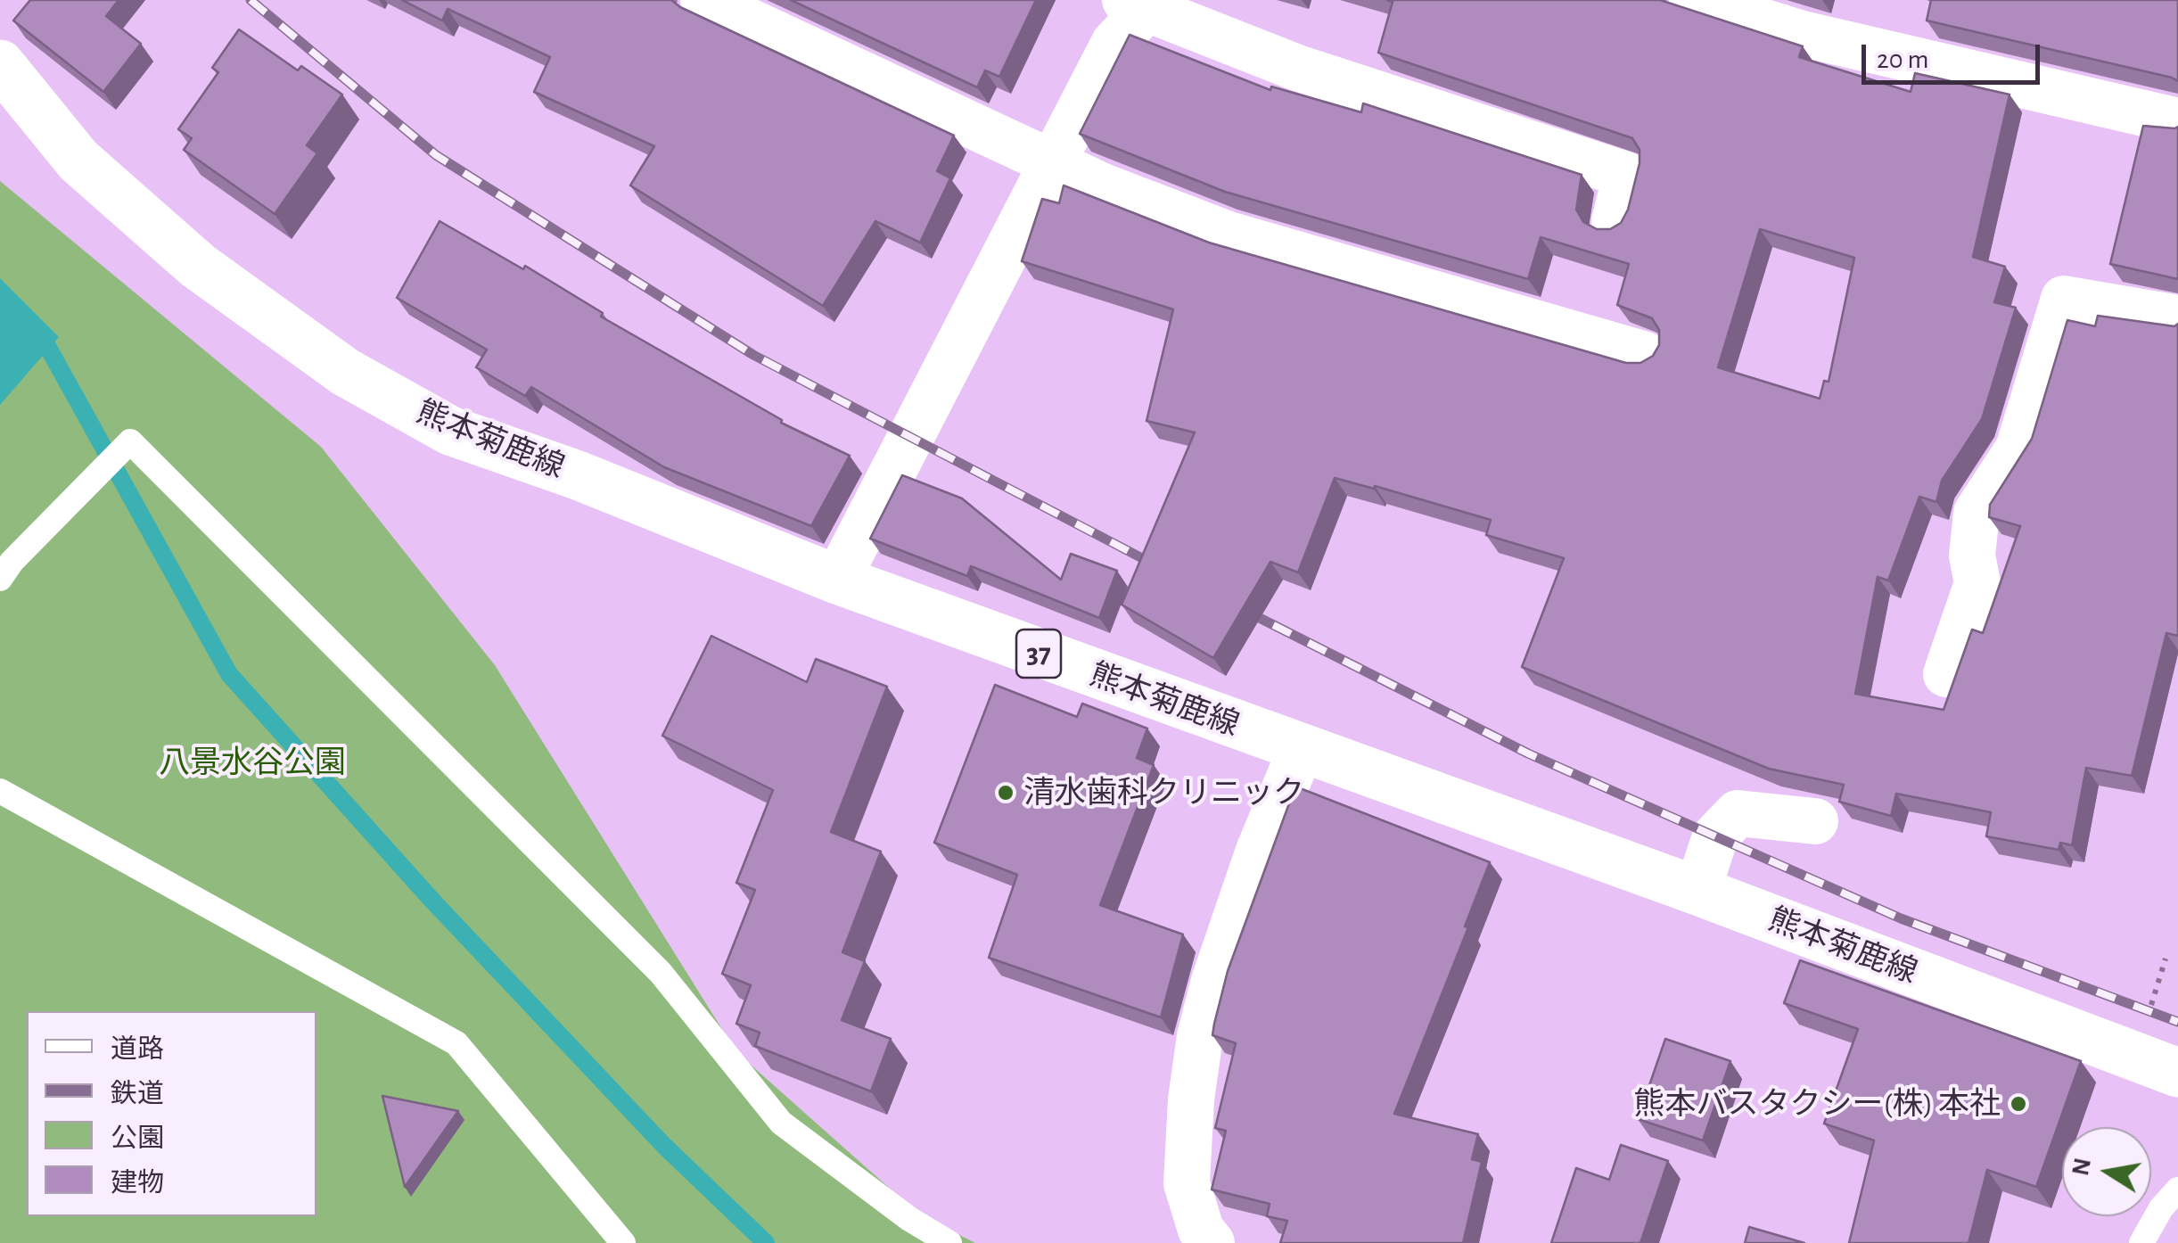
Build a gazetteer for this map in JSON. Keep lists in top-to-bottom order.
{
  "streets": {
    "main road": ["熊本菊鹿線", "37"]
  },
  "parks": ["八景水谷公園"],
  "places": ["清水歯科クリニック", "熊本バスタクシー(株) 本社"],
  "legend": [
    "道路",
    "鉄道",
    "公園",
    "建物"
  ],
  "scale_bar": "20 m",
  "north": "left"
}
